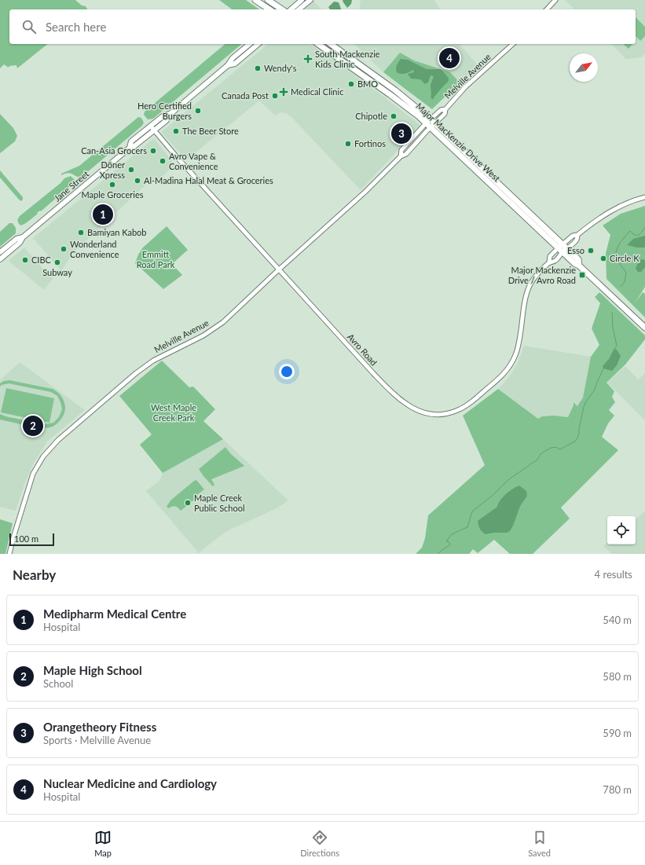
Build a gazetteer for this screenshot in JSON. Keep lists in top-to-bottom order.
{
  "streets": {
    "main road": ["Major MacKenzie Drive West", "Jane Street"],
    "street": ["Melville Avenue", "Avro Road"]
  },
  "crossings": [
    ["Melville Avenue", "Major MacKenzie Drive West"],
    ["Melville Avenue", "Avro Road"],
    ["Major MacKenzie Drive West", "Avro Road"],
    ["Jane Street", "Avro Road"]
  ],
  "parks": ["Emmitt Road Park", "West Maple Creek Park"],
  "places": {
    "health": ["South Mackenzie Kids Clinic", "Medical Clinic"],
    "other": [
      "Wendy's",
      "BMO",
      "Canada Post",
      "Hero Certified Burgers",
      "Chipotle",
      "The Beer Store",
      "Fortinos",
      "Can-Asia Grocers",
      "Avro Vape & Convenience",
      "Döner Xpress",
      "Al-Madina Halal Meat & Groceries",
      "Maple Groceries",
      "Bamiyan Kabob",
      "Wonderland Convenience",
      "Esso",
      "Circle K",
      "CIBC",
      "Subway",
      "Maple Creek Public School"
    ],
    "transit": ["Major Mackenzie Drive / Avro Road"]
  },
  "scale_bar": "100 m",
  "north": "top right",
  "page": {
    "search": "Search here",
    "pins": [
      "4",
      "3",
      "1",
      "2"
    ],
    "scale": "100 m",
    "heading": ["Nearby", "4 results"],
    "list": [
      {
        "mark": "1",
        "name": "Medipharm Medical Centre",
        "note": "Hospital",
        "value": "540 m"
      },
      {
        "mark": "2",
        "name": "Maple High School",
        "note": "School",
        "value": "580 m"
      },
      {
        "mark": "3",
        "name": "Orangetheory Fitness",
        "note": "Sports · Melville Avenue",
        "value": "590 m"
      },
      {
        "mark": "4",
        "name": "Nuclear Medicine and Cardiology",
        "note": "Hospital",
        "value": "780 m"
      }
    ],
    "nav": ["Map", "Directions", "Saved"]
  }
}
